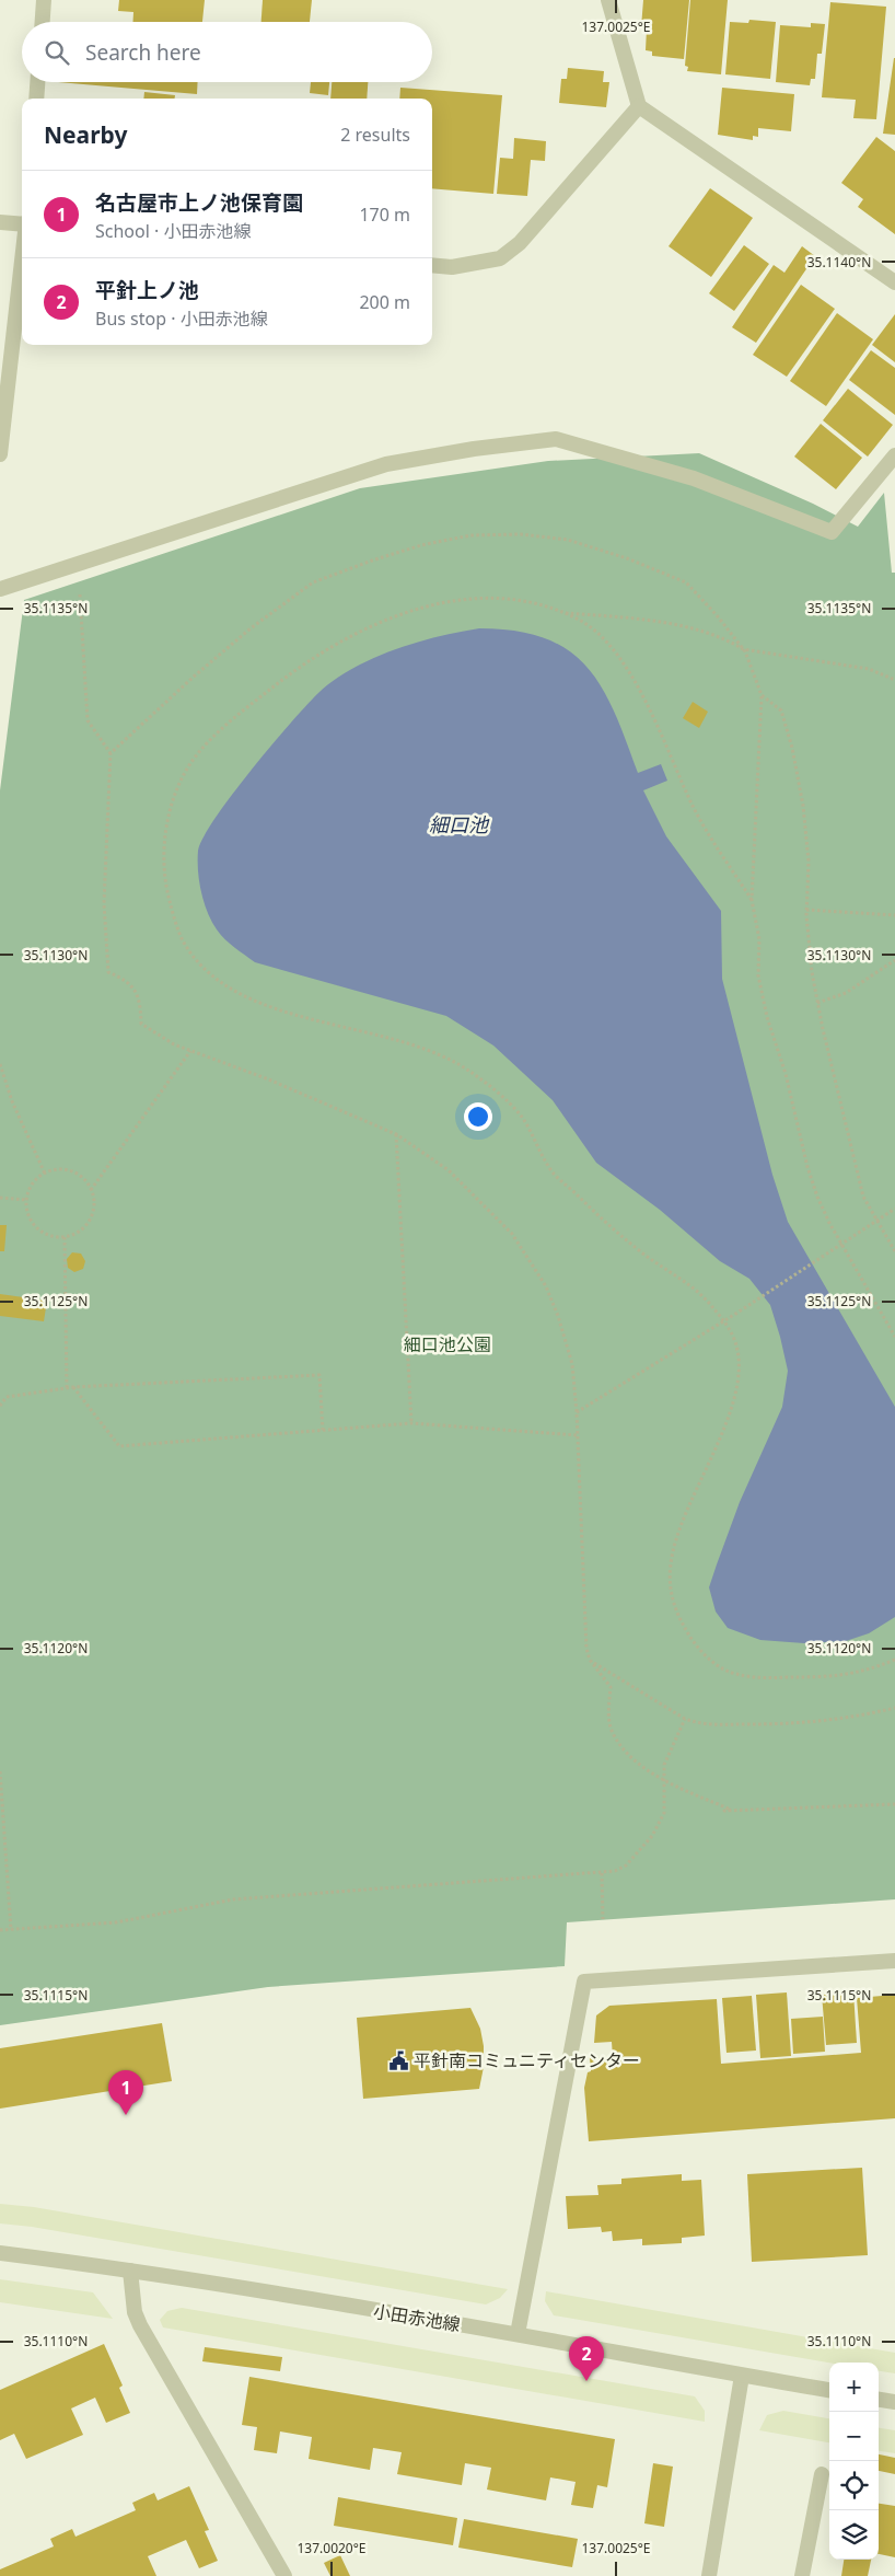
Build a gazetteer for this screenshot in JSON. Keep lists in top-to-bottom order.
{
  "streets": {
    "street": ["小田赤池線"]
  },
  "water": ["細口池"],
  "parks": ["細口池公園"],
  "places": {
    "public building": ["平針南コミュニティセンター"]
  },
  "page": {
    "search": "Search here",
    "heading": ["Nearby", "2 results"],
    "list": [
      {
        "mark": "1",
        "name": "名古屋市上ノ池保育園",
        "note": "School · 小田赤池線",
        "value": "170 m"
      },
      {
        "mark": "2",
        "name": "平針上ノ池",
        "note": "Bus stop · 小田赤池線",
        "value": "200 m"
      }
    ],
    "pins": ["1", "2"],
    "map_buttons": ["+", "−"]
  },
  "coordinates": [
    "137.0025°E",
    "35.1140°N",
    "35.1135°N",
    "35.1130°N",
    "35.1125°N",
    "35.1120°N",
    "35.1115°N",
    "35.1110°N",
    "137.0020°E"
  ]
}
